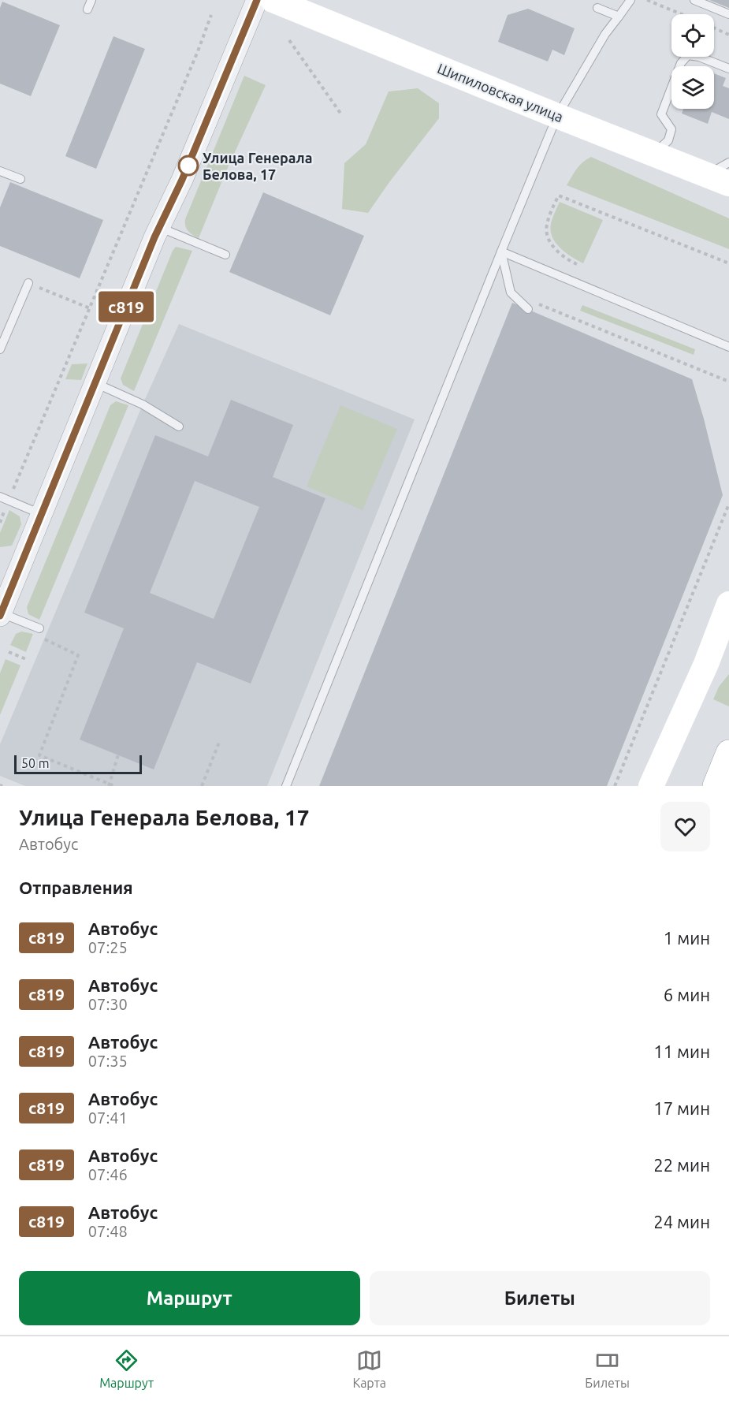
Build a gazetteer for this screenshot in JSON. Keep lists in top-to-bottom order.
{
  "streets": {
    "main road": ["Шипиловская улица"]
  },
  "places": ["Улица Генерала Белова, 17"],
  "lines": ["bus line с819"],
  "scale_bar": "50 m",
  "page": {
    "on_map": "с819",
    "scale": "50 m",
    "heading": [
      ["Улица Генерала Белова, 17", "Автобус"],
      "Отправления"
    ],
    "list": [
      {
        "mark": "с819",
        "name": "Автобус",
        "note": "07:25",
        "value": "1 мин"
      },
      {
        "mark": "с819",
        "name": "Автобус",
        "note": "07:30",
        "value": "6 мин"
      },
      {
        "mark": "с819",
        "name": "Автобус",
        "note": "07:35",
        "value": "11 мин"
      },
      {
        "mark": "с819",
        "name": "Автобус",
        "note": "07:41",
        "value": "17 мин"
      },
      {
        "mark": "с819",
        "name": "Автобус",
        "note": "07:46",
        "value": "22 мин"
      },
      {
        "mark": "с819",
        "name": "Автобус",
        "note": "07:48",
        "value": "24 мин"
      }
    ],
    "buttons": ["Маршрут", "Билеты"],
    "tabs": ["Маршрут", "Карта", "Билеты"]
  }
}
